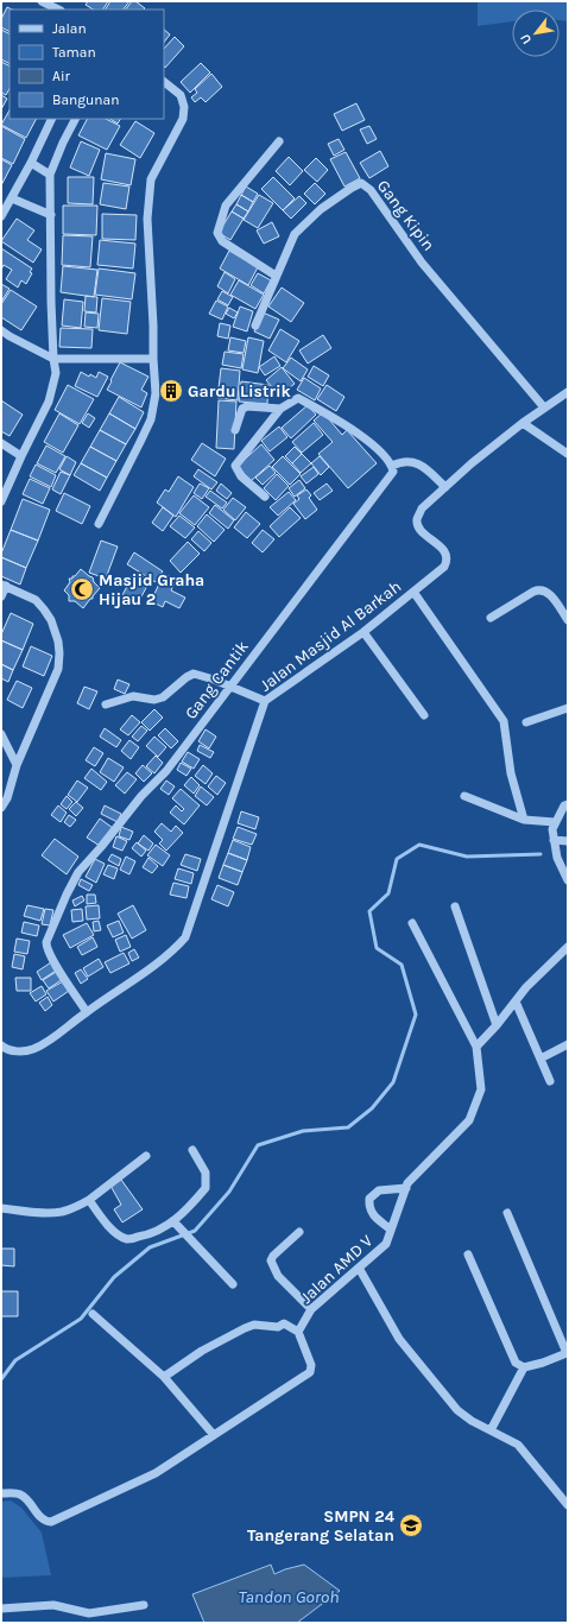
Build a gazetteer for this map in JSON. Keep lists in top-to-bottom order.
{
  "streets": {
    "street": [
      "Gang Kipin",
      "Jalan Masjid Al Barkah",
      "Gang Cantik",
      "Jalan AMD V"
    ]
  },
  "crossings": [
    ["Gang Kipin", "Jalan Masjid Al Barkah"],
    ["Jalan Masjid Al Barkah", "Gang Cantik"]
  ],
  "water": ["Tandon Goroh"],
  "places": {
    "building": ["Gardu Listrik"],
    "mosque": ["Masjid Graha Hijau 2"],
    "school or university": ["SMPN 24 Tangerang Selatan"]
  },
  "legend": [
    "Jalan",
    "Taman",
    "Air",
    "Bangunan"
  ],
  "north": "bottom left"
}
